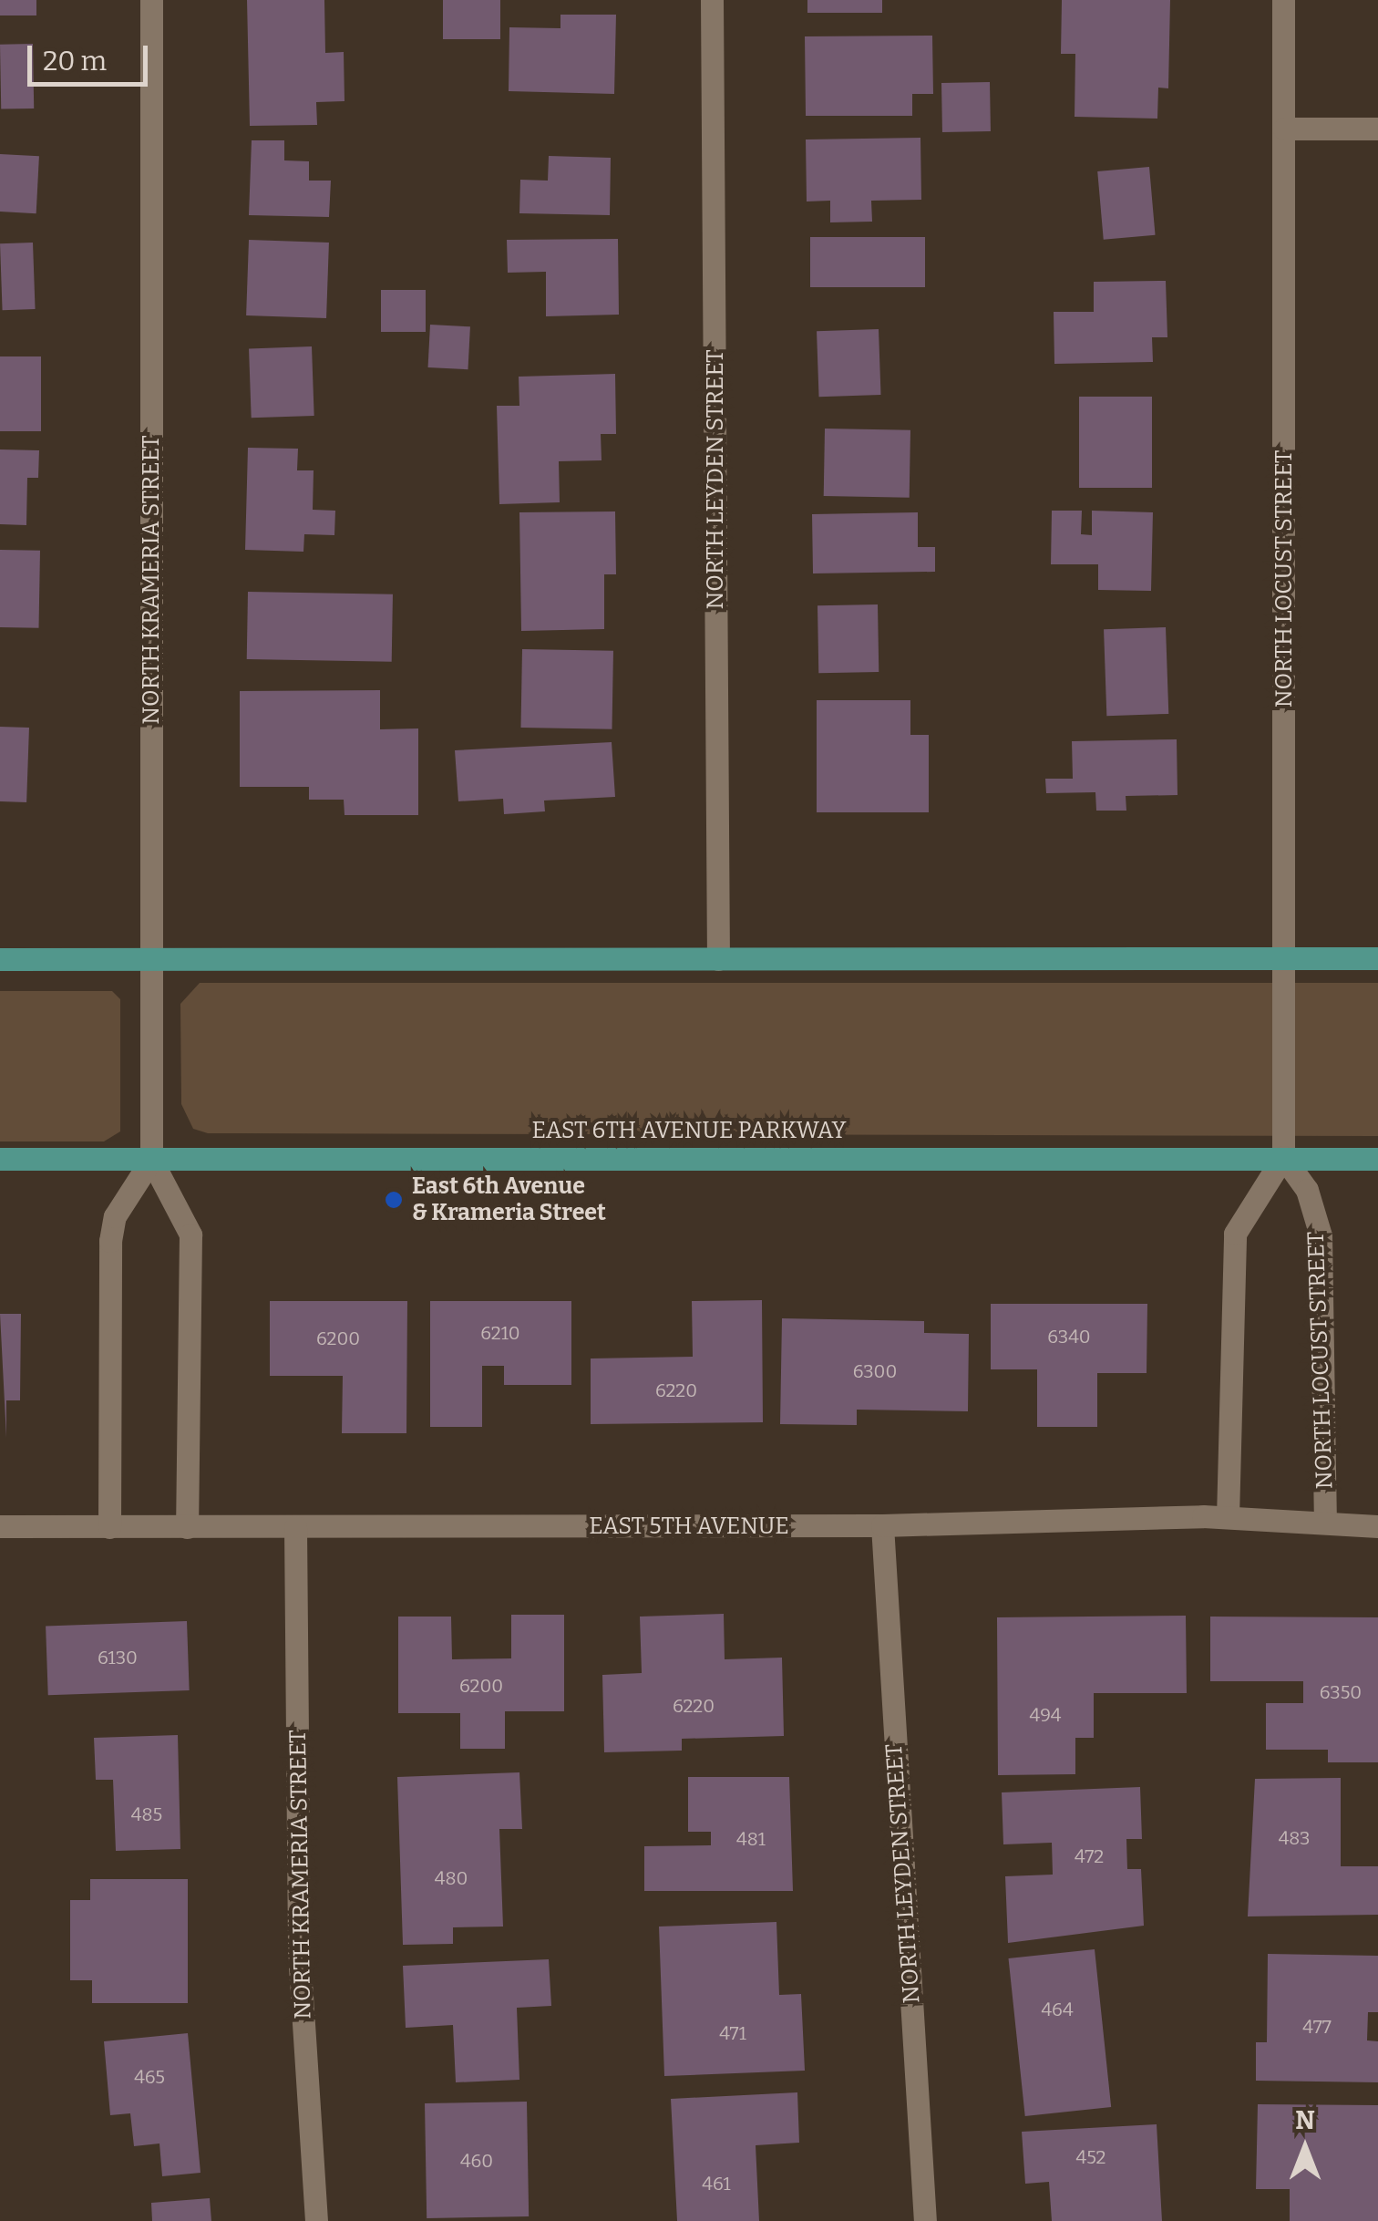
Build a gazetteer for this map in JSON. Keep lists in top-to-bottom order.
{
  "streets": {
    "main road": ["EAST 6TH AVENUE PARKWAY"],
    "street": [
      "NORTH LEYDEN STREET",
      "NORTH LOCUST STREET",
      "NORTH KRAMERIA STREET",
      "EAST 5TH AVENUE"
    ]
  },
  "crossings": [
    ["NORTH LEYDEN STREET", "EAST 5TH AVENUE"],
    ["NORTH LOCUST STREET", "EAST 6TH AVENUE PARKWAY"],
    ["NORTH LOCUST STREET", "EAST 5TH AVENUE"],
    ["NORTH KRAMERIA STREET", "EAST 6TH AVENUE PARKWAY"],
    ["NORTH KRAMERIA STREET", "EAST 5TH AVENUE"]
  ],
  "places": ["East 6th Avenue & Krameria Street"],
  "house_numbers": [
    "6210",
    "6340",
    "6200",
    "6300",
    "6220",
    "6130",
    "6200",
    "6350",
    "6220",
    "494",
    "485",
    "483",
    "481",
    "472",
    "480",
    "464",
    "477",
    "471",
    "465",
    "452",
    "460",
    "461"
  ],
  "scale_bar": "20 m",
  "north": "top"
}
